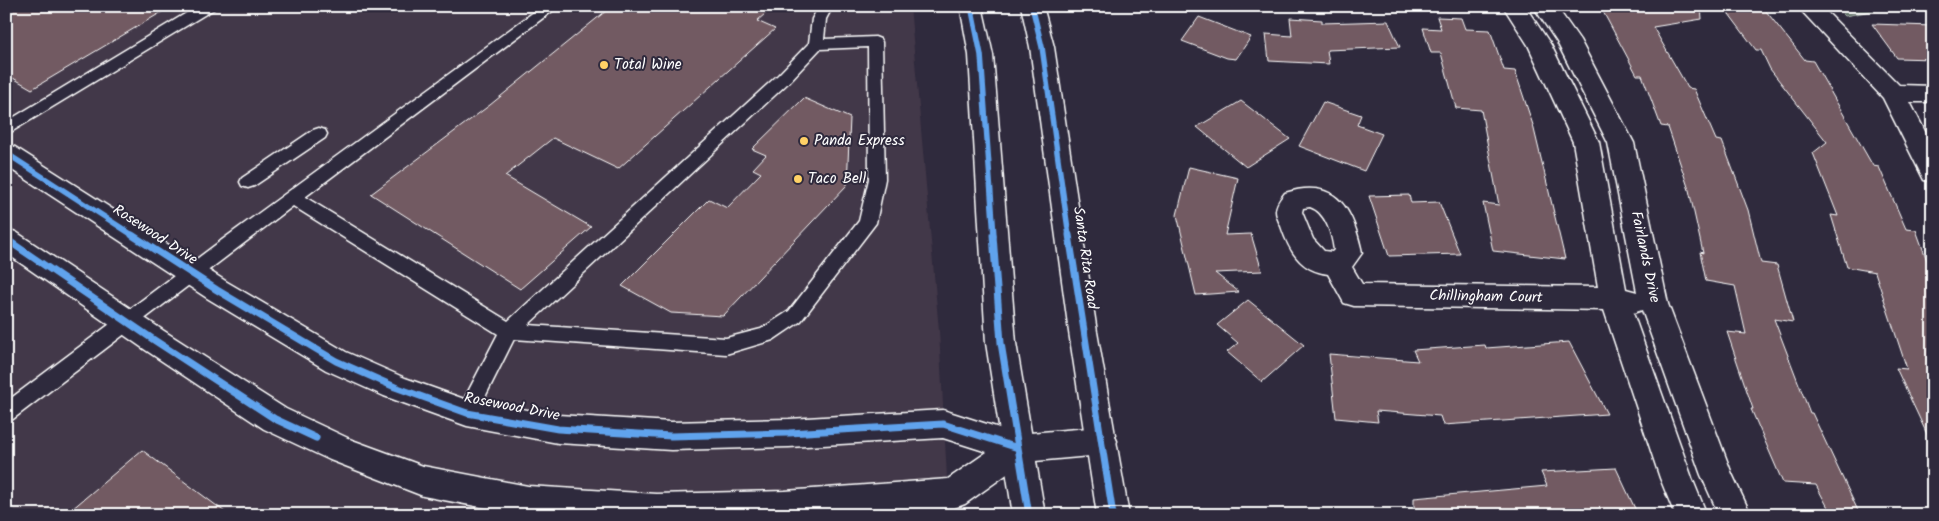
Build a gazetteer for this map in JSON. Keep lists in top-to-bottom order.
{
  "streets": {
    "street": [
      "Rosewood Drive",
      "Fairlands Drive",
      "Santa Rita Road",
      "Chillingham Court"
    ]
  },
  "crossings": [
    ["Rosewood Drive", "Santa Rita Road"],
    ["Fairlands Drive", "Chillingham Court"]
  ],
  "places": ["Total Wine", "Panda Express", "Taco Bell"]
}
